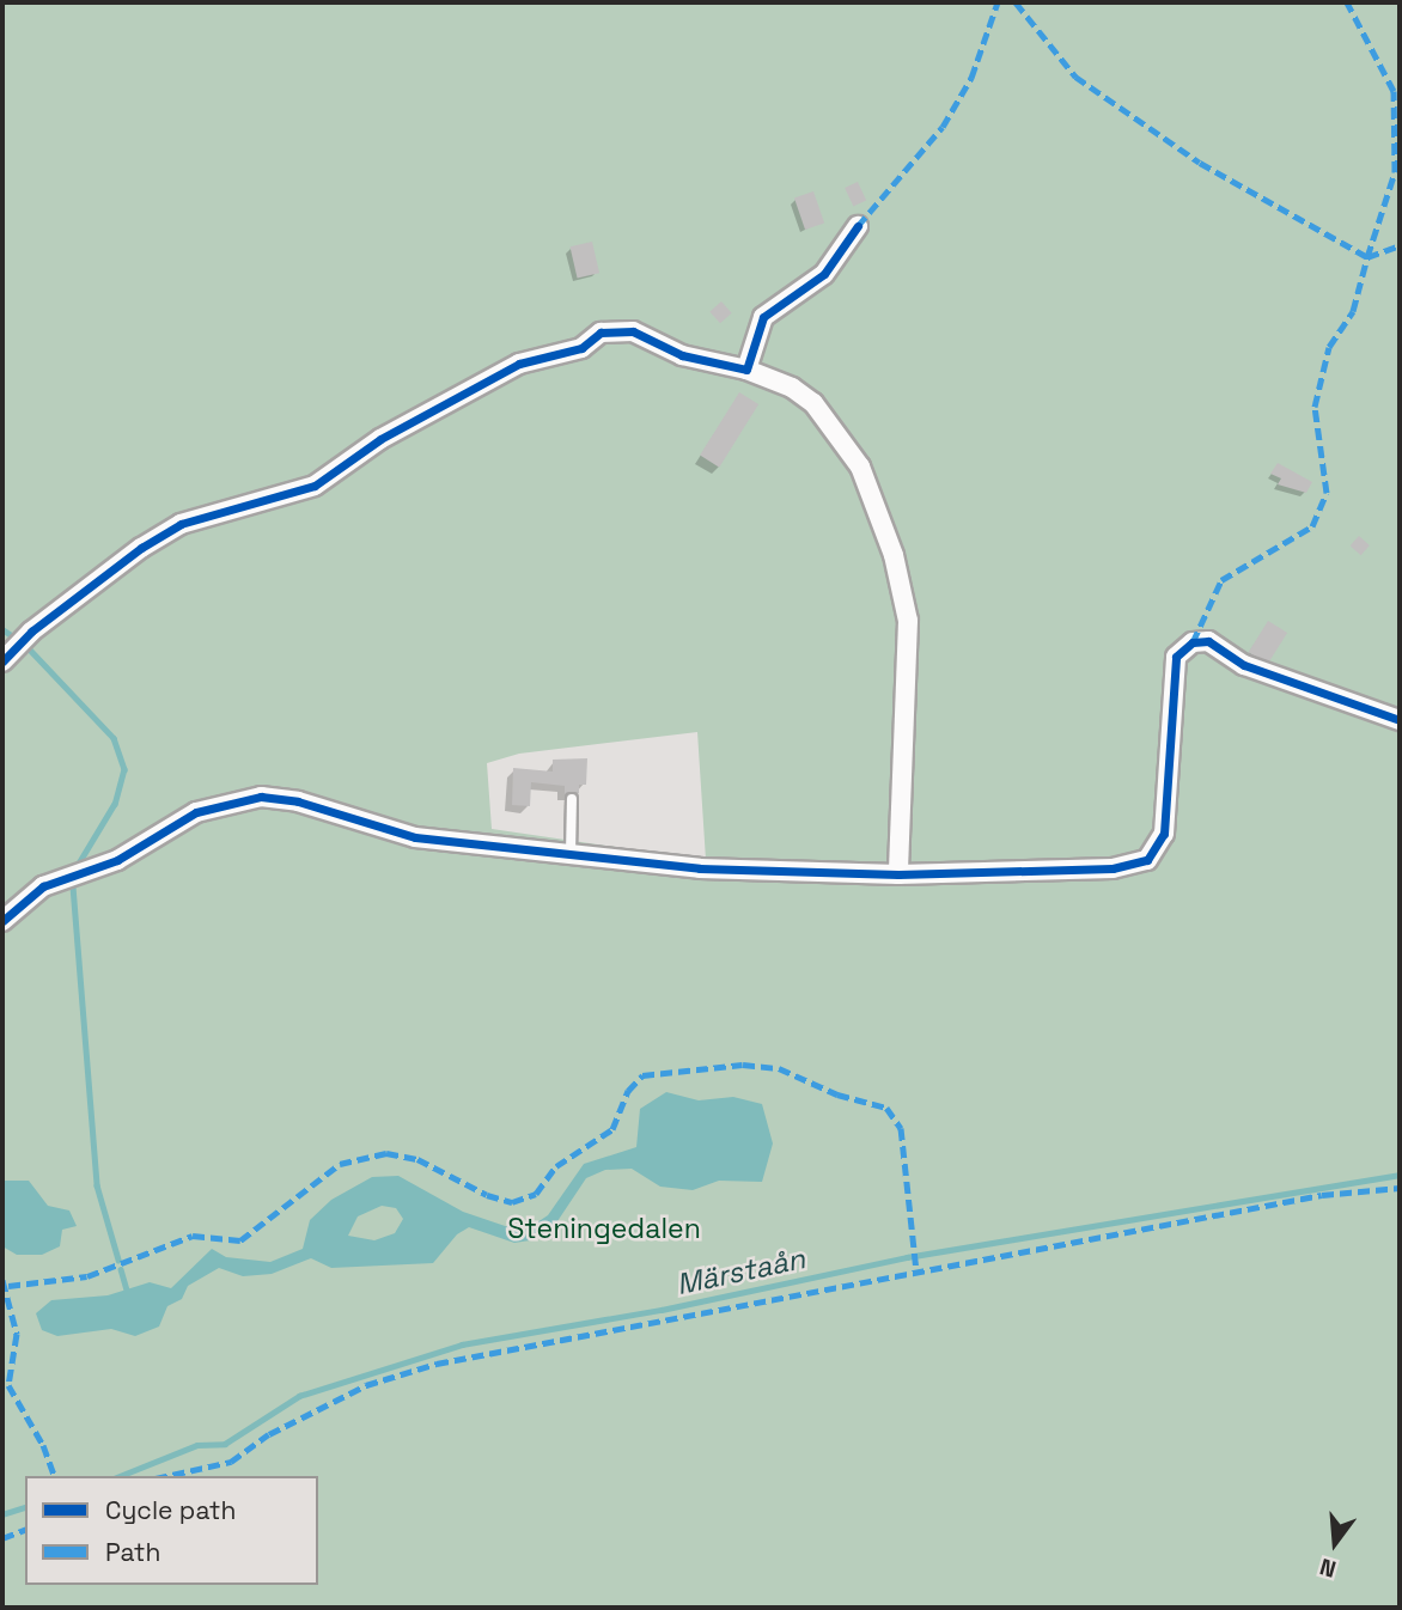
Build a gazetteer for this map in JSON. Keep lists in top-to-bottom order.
{
  "water": ["Märstaån"],
  "parks": ["Steningedalen"],
  "legend": ["Cycle path", "Path"],
  "north": "bottom"
}
